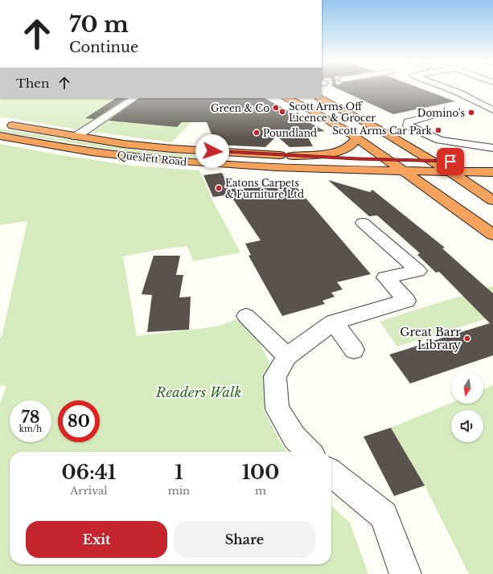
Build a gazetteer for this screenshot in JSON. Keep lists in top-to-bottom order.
{
  "streets": {
    "highway": ["Queslett Road"]
  },
  "parks": ["Readers Walk"],
  "places": [
    "Green & Co",
    "Scott Arms Off Licence & Grocer",
    "Domino's",
    "Scott Arms Car Park",
    "Poundland",
    "Eatons Carpets & Furniture Ltd",
    "Great Barr Library"
  ],
  "north": "bottom",
  "page": {
    "turn": ["70 m", "Continue"],
    "then": "Then",
    "speed": "78 km/h",
    "limit": "80",
    "eta": [
      "06:41",
      "Arrival",
      "1",
      "min",
      "100",
      "m"
    ],
    "buttons": ["Exit", "Share"]
  }
}
